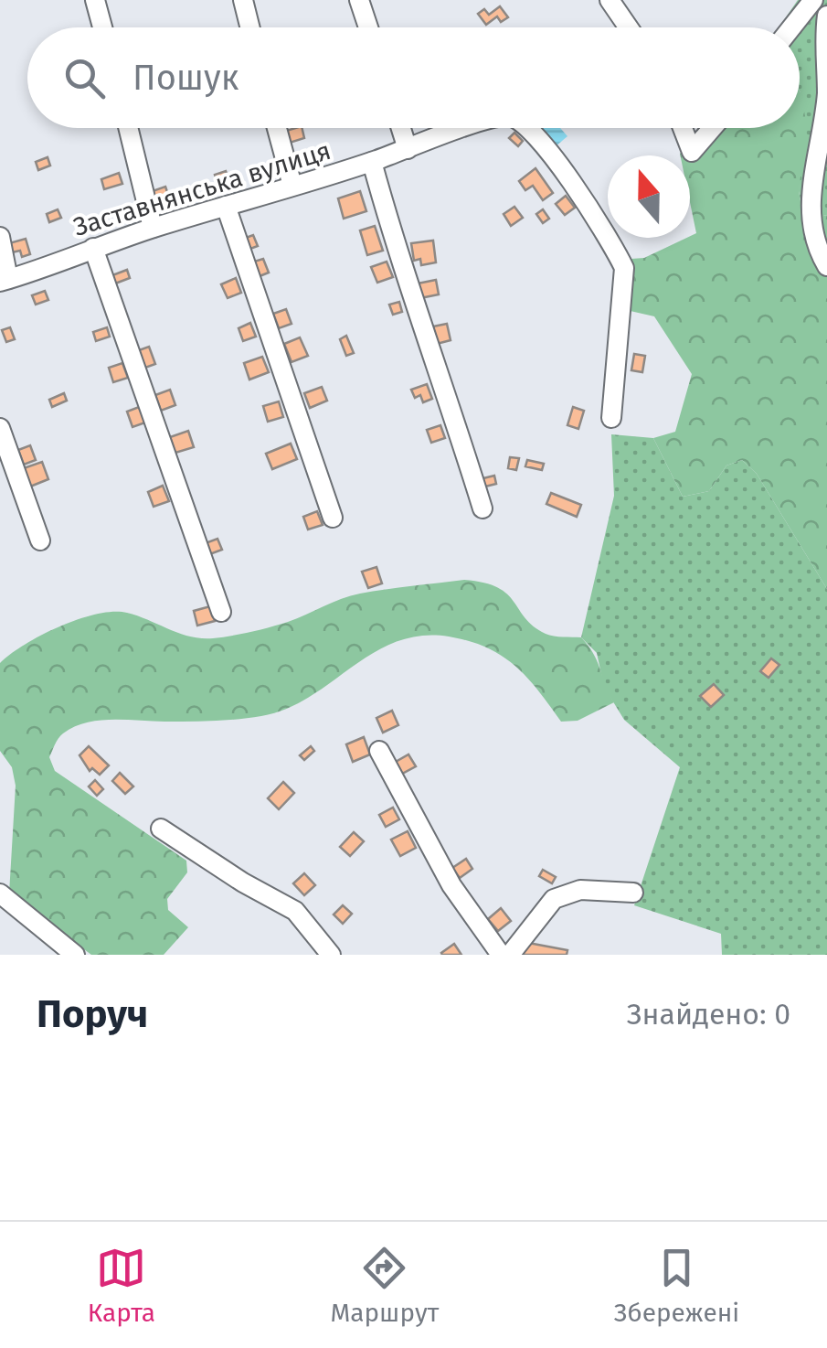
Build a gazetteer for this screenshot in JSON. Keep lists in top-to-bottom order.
{
  "streets": {
    "street": ["Заставнянська вулиця"]
  },
  "north": "top",
  "page": {
    "search": "Пошук",
    "heading": ["Поруч", "Знайдено: 0"],
    "nav": ["Карта", "Маршрут", "Збережені"]
  }
}
